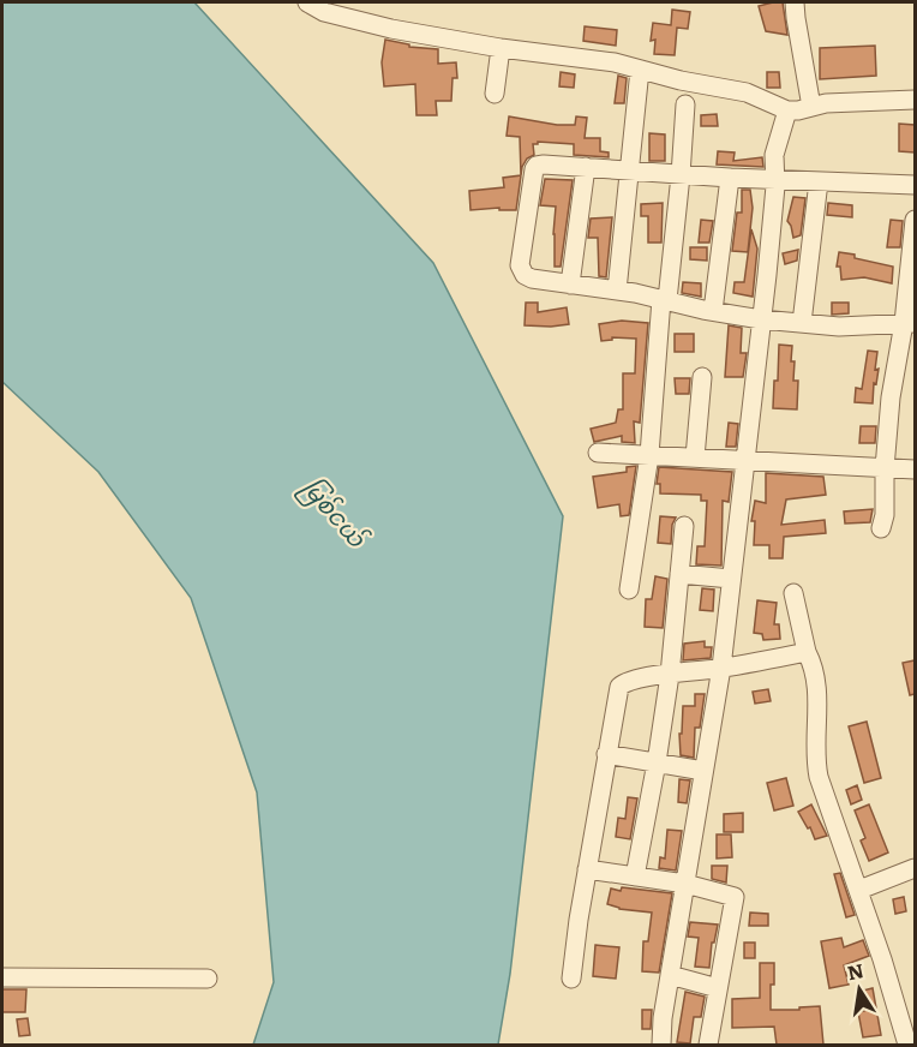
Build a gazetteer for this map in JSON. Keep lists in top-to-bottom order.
{
  "water": ["မြစ်ငယ်"],
  "north": "top"
}
